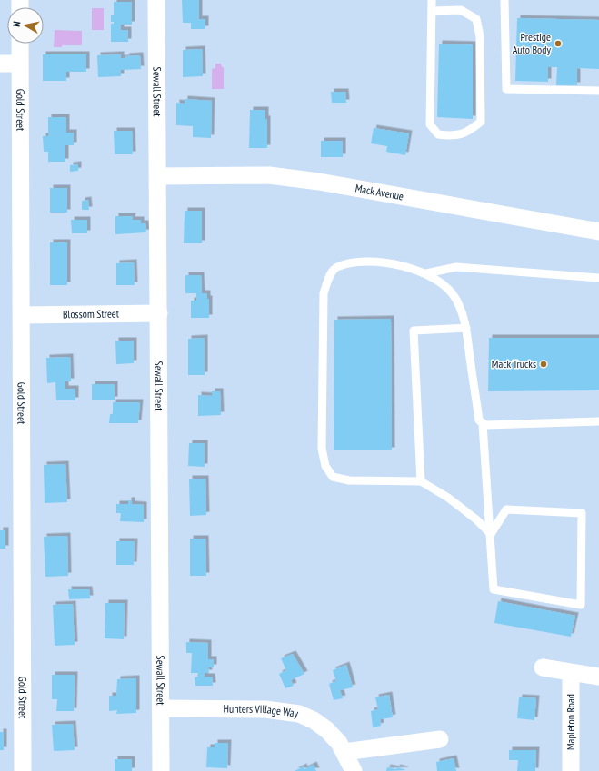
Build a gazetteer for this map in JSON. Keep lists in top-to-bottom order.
{
  "streets": {
    "street": [
      "Sewall Street",
      "Gold Street",
      "Mack Avenue",
      "Blossom Street",
      "Hunters Village Way",
      "Mapleton Road"
    ]
  },
  "crossings": [
    ["Sewall Street", "Mack Avenue"],
    ["Sewall Street", "Blossom Street"],
    ["Sewall Street", "Hunters Village Way"],
    ["Gold Street", "Blossom Street"]
  ],
  "places": ["Prestige Auto Body", "Mack Trucks"],
  "north": "left"
}
